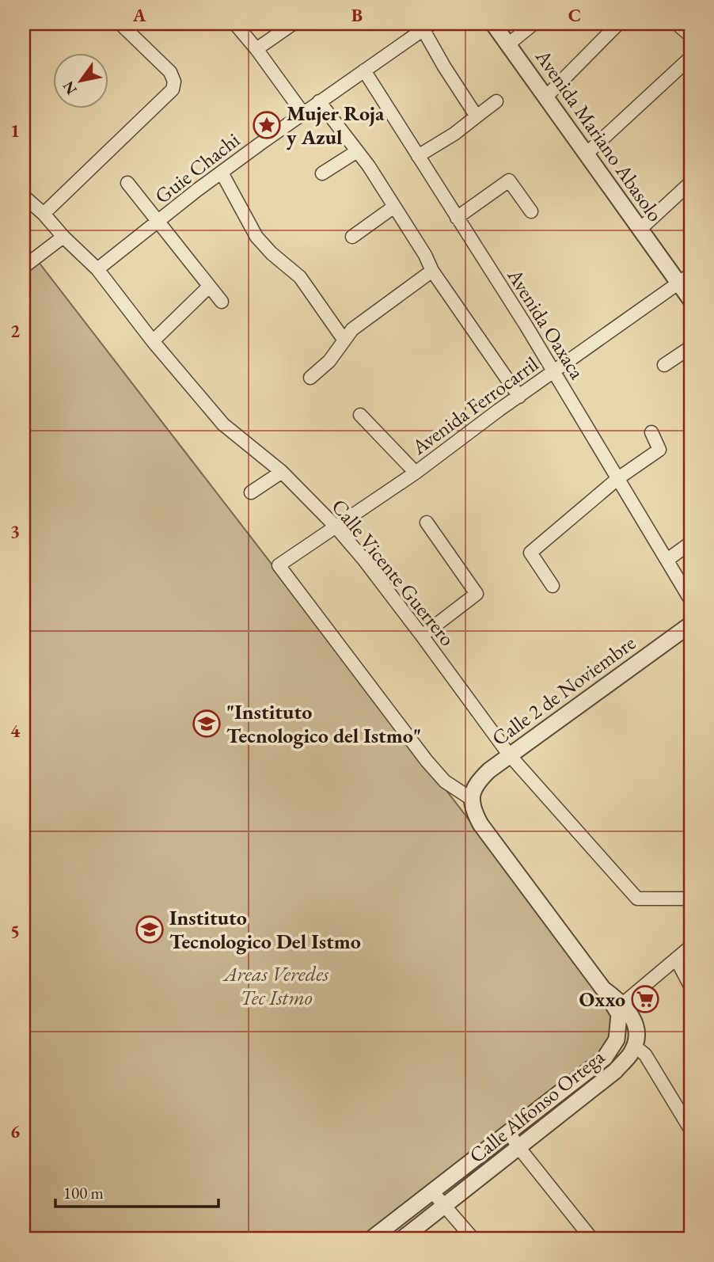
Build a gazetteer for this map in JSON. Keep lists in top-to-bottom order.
{
  "streets": {
    "street": [
      "Avenida Mariano Abasolo",
      "Guie Chachi",
      "Avenida Oaxaca",
      "Avenida Ferrocarril",
      "Calle Vicente Guerrero",
      "Calle 2 de Noviembre",
      "Calle Alfonso Ortega"
    ]
  },
  "crossings": [
    ["Avenida Mariano Abasolo", "Avenida Ferrocarril"],
    ["Guie Chachi", "Avenida Oaxaca"],
    ["Guie Chachi", "Calle Vicente Guerrero"],
    ["Avenida Oaxaca", "Avenida Ferrocarril"],
    ["Avenida Ferrocarril", "Calle Vicente Guerrero"],
    ["Avenida Ferrocarril", "Calle 2 de Noviembre"],
    ["Avenida Ferrocarril", "Calle Alfonso Ortega"],
    ["Calle Vicente Guerrero", "Calle 2 de Noviembre"],
    ["Calle 2 de Noviembre", "Calle Alfonso Ortega"]
  ],
  "parks": ["Areas Veredes Tec Istmo"],
  "places": {
    "place": ["Mujer Roja y Azul"],
    "school or university": ["\"Instituto Tecnologico del Istmo\"", "Instituto Tecnologico Del Istmo"],
    "supermarket": ["Oxxo"]
  },
  "scale_bar": "100 m",
  "north": "bottom left",
  "grid": {
    "columns": ["A", "B", "C"],
    "rows": [
      "1",
      "2",
      "3",
      "4",
      "5",
      "6"
    ]
  }
}
